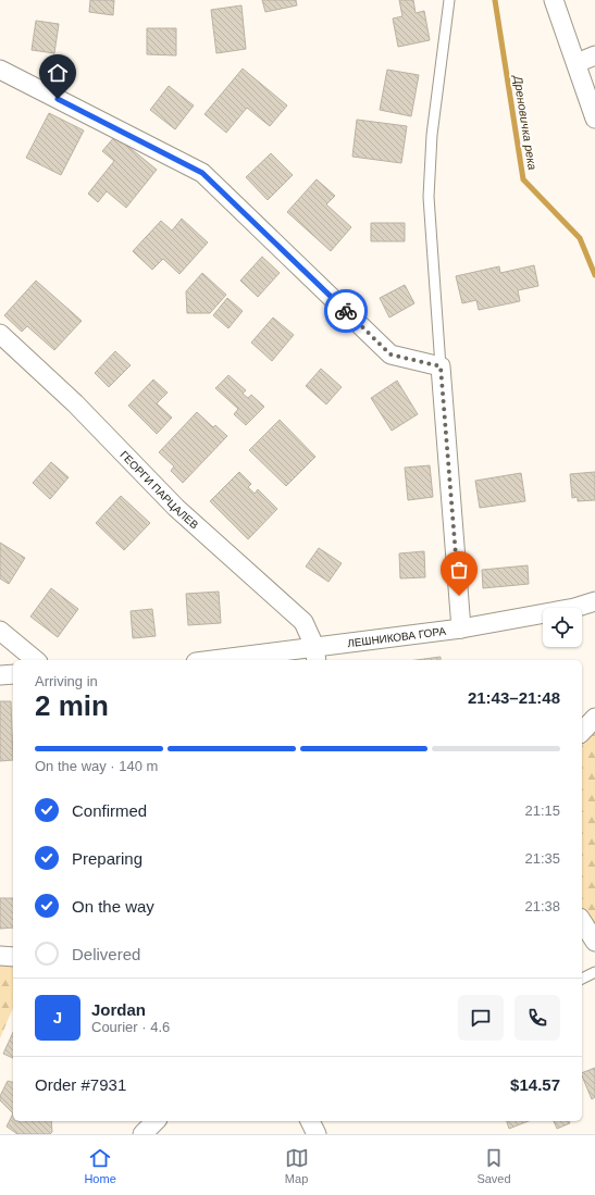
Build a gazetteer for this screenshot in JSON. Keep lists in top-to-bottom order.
{
  "streets": {
    "street": ["ГЕОРГИ ПАРЦАЛЕВ", "ЛЕШНИКОВА ГОРА"]
  },
  "crossings": [
    ["ГЕОРГИ ПАРЦАЛЕВ", "ЛЕШНИКОВА ГОРА"]
  ],
  "water": ["Дреновичка река"],
  "page": {
    "heading": ["2 min", "Arriving in", "21:43–21:48"],
    "panel": [
      "Jordan",
      "Courier · 4.6",
      "Order #7931",
      "$14.57"
    ],
    "bar": "On the way · 140 m",
    "list": [
      ["Confirmed", "21:15"],
      ["Preparing", "21:35"],
      ["On the way", "21:38"],
      "Delivered"
    ],
    "round": "J",
    "tabs": ["Home", "Map", "Saved"]
  }
}
